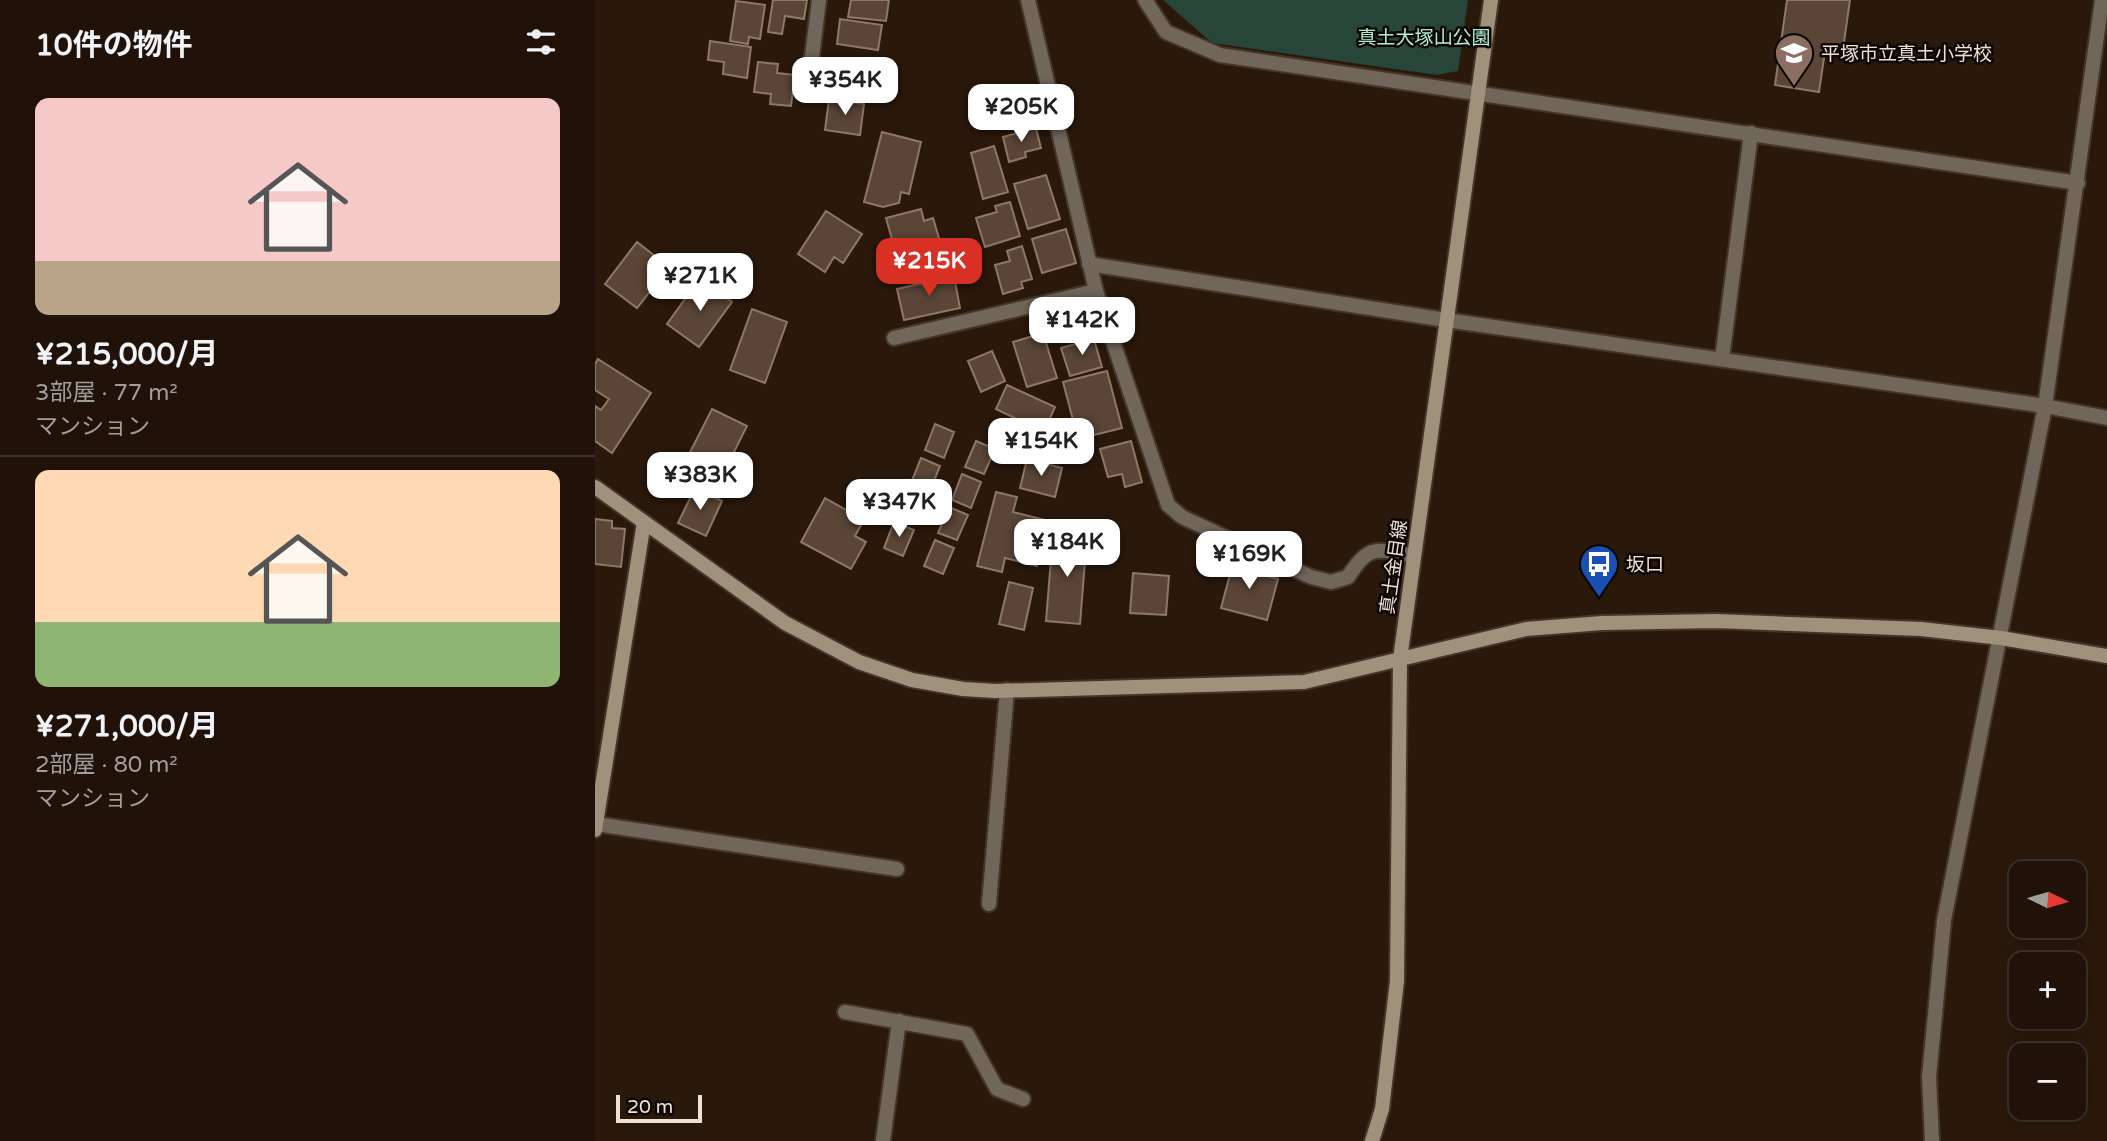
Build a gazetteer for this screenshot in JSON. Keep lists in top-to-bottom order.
{
  "streets": {
    "street": ["真土金目線"]
  },
  "parks": ["真土大塚山公園"],
  "places": {
    "school or university": ["平塚市立真土小学校"],
    "bus stop": ["坂口"]
  },
  "scale_bar": "20 m",
  "north": "right",
  "page": {
    "heading": "10件の物件",
    "price": [
      "¥354K",
      "¥205K",
      "¥215K",
      "¥271K",
      "¥142K",
      "¥154K",
      "¥383K",
      "¥347K",
      "¥184K",
      "¥169K"
    ],
    "list": [
      {
        "name": "¥215,000/月",
        "note": "3部屋 · 77 m² · マンション"
      },
      {
        "name": "¥271,000/月",
        "note": "2部屋 · 80 m² · マンション"
      }
    ],
    "map_buttons": ["+", "−"],
    "scale": "20 m"
  }
}
